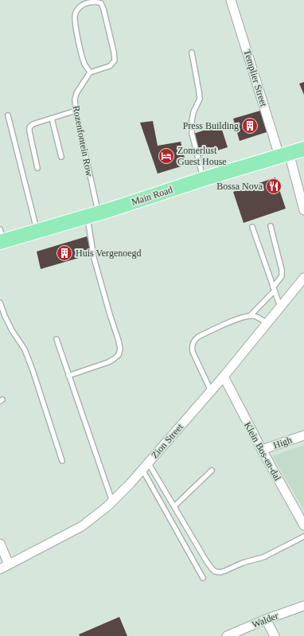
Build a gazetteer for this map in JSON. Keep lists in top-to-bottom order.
{
  "streets": {
    "main road": ["Main Road"],
    "street": [
      "Templier Street",
      "Zion Street",
      "High",
      "Klein Bos-en-dal",
      "Walder"
    ],
    "lane": ["Rozenfontein Row"]
  },
  "crossings": [
    ["Templier Street", "Main Road"],
    ["Rozenfontein Row", "Main Road"],
    ["Zion Street", "Klein Bos-en-dal"],
    ["High", "Klein Bos-en-dal"]
  ],
  "places": {
    "building": ["Press Building", "Huis Vergenoegd"],
    "hotel": ["Zomerlust Guest House"],
    "restaurant": ["Bossa Nova"]
  }
}
